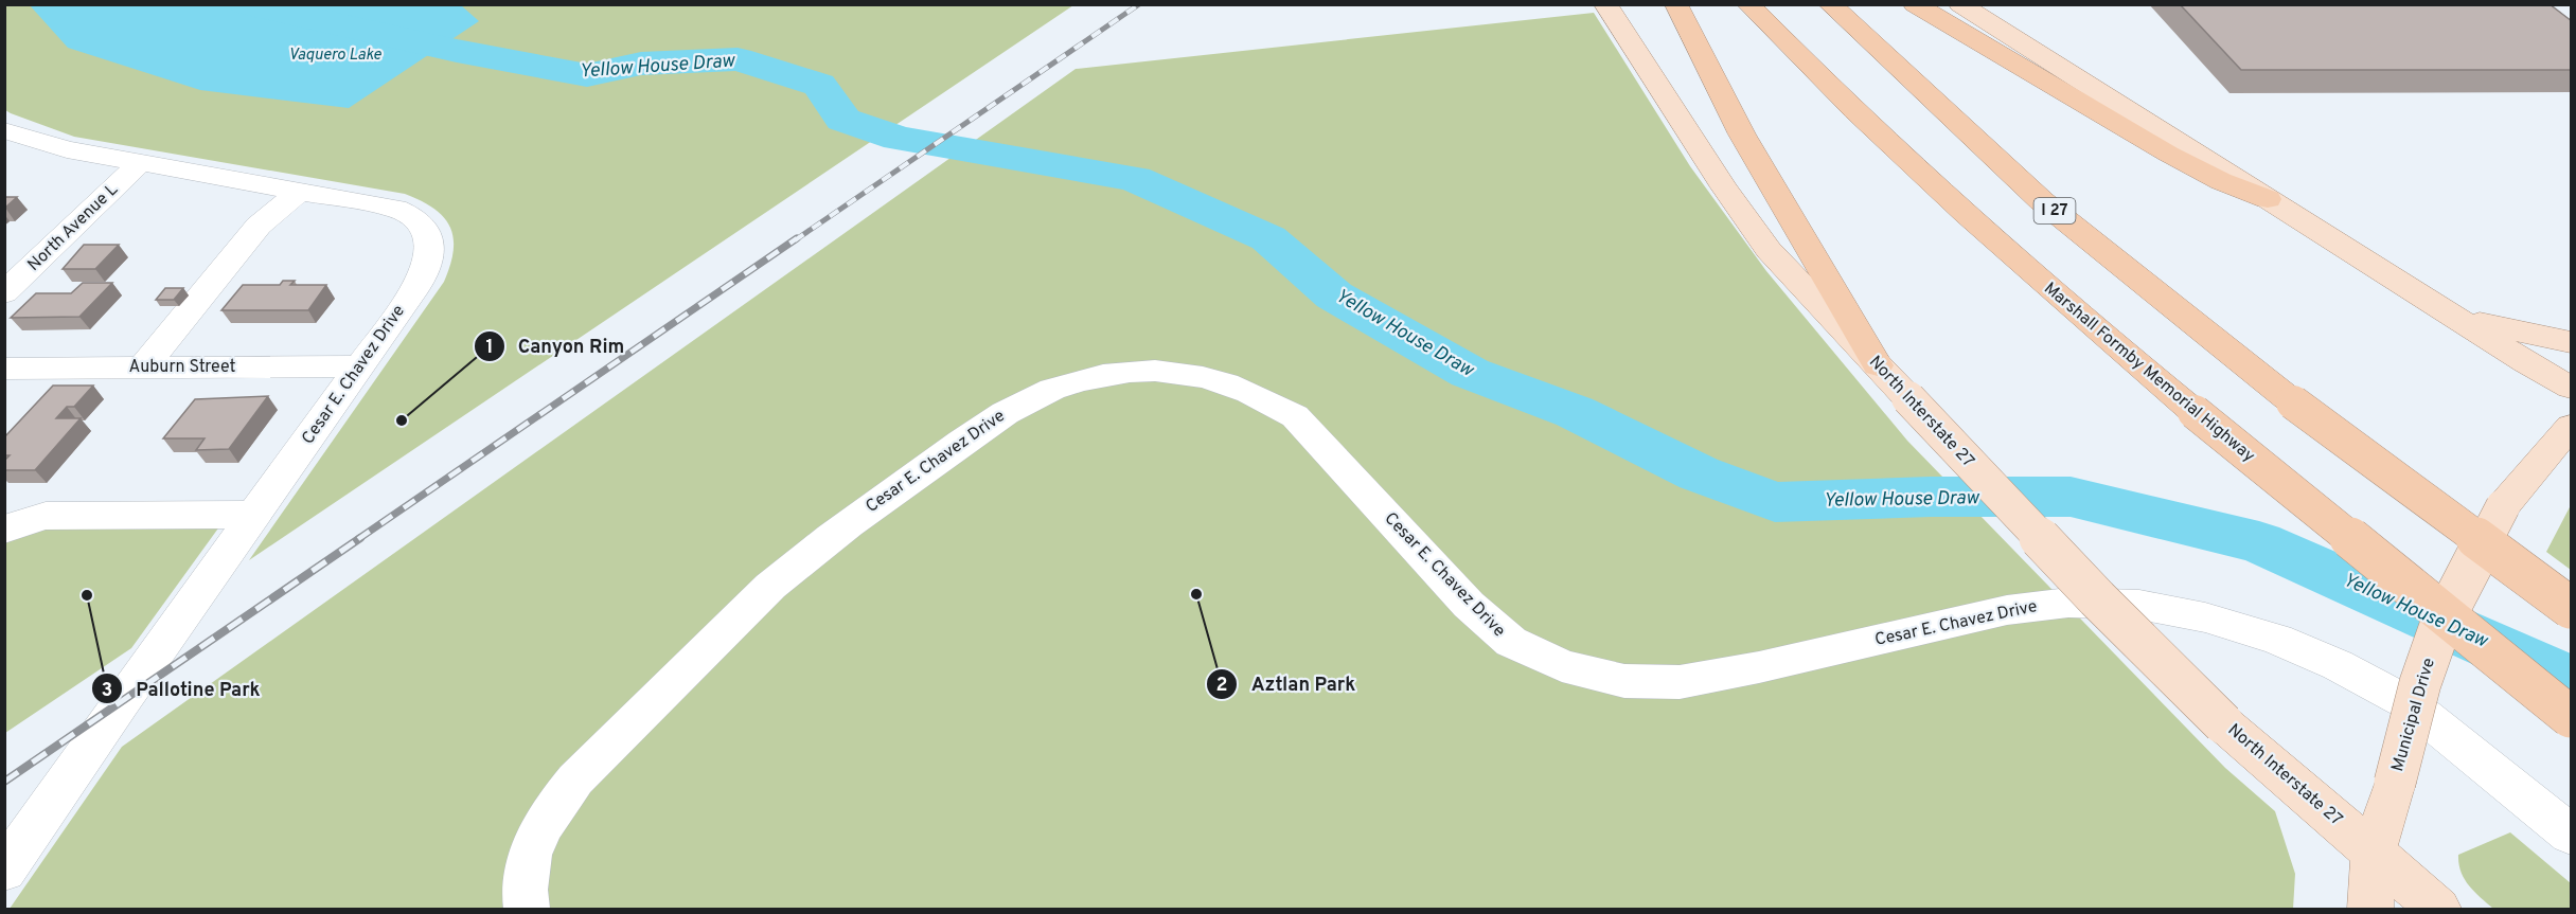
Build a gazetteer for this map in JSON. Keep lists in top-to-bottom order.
{
  "streets": {
    "highway": ["I 27", "Marshall Formby Memorial Highway"],
    "main road": ["North Interstate 27", "Municipal Drive"],
    "street": ["North Avenue L", "Auburn Street", "Cesar E. Chavez Drive"]
  },
  "crossings": [
    ["North Avenue L", "Cesar E. Chavez Drive"],
    ["Auburn Street", "Cesar E. Chavez Drive"],
    ["North Interstate 27", "Municipal Drive"]
  ],
  "water": ["Vaquero Lake", "Yellow House Draw"],
  "places": ["Canyon Rim", "Aztlan Park", "Pallotine Park"]
}
